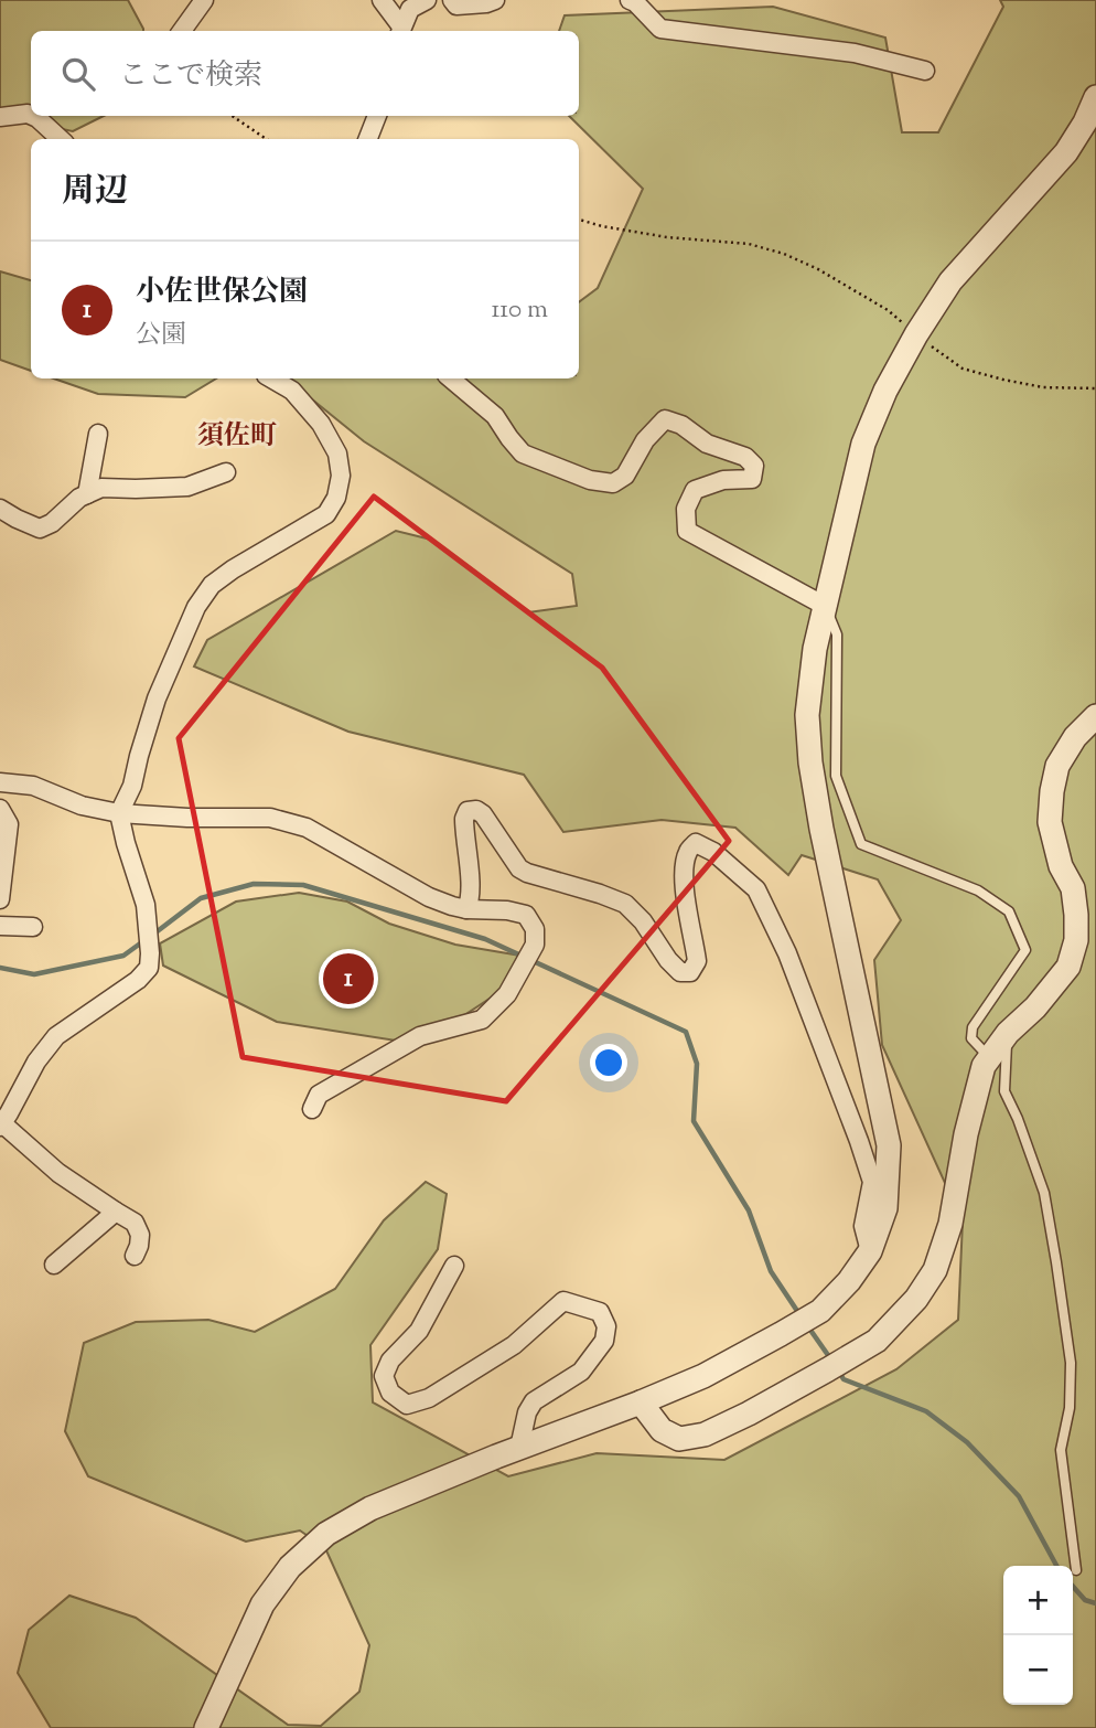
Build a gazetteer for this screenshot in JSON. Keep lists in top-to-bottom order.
{
  "districts": ["須佐町"],
  "page": {
    "search": "ここで検索",
    "heading": "周辺",
    "list": [
      {
        "mark": "1",
        "name": "小佐世保公園",
        "note": "公園",
        "value": "110 m"
      }
    ],
    "pins": "1",
    "map_buttons": ["+", "−"]
  }
}
